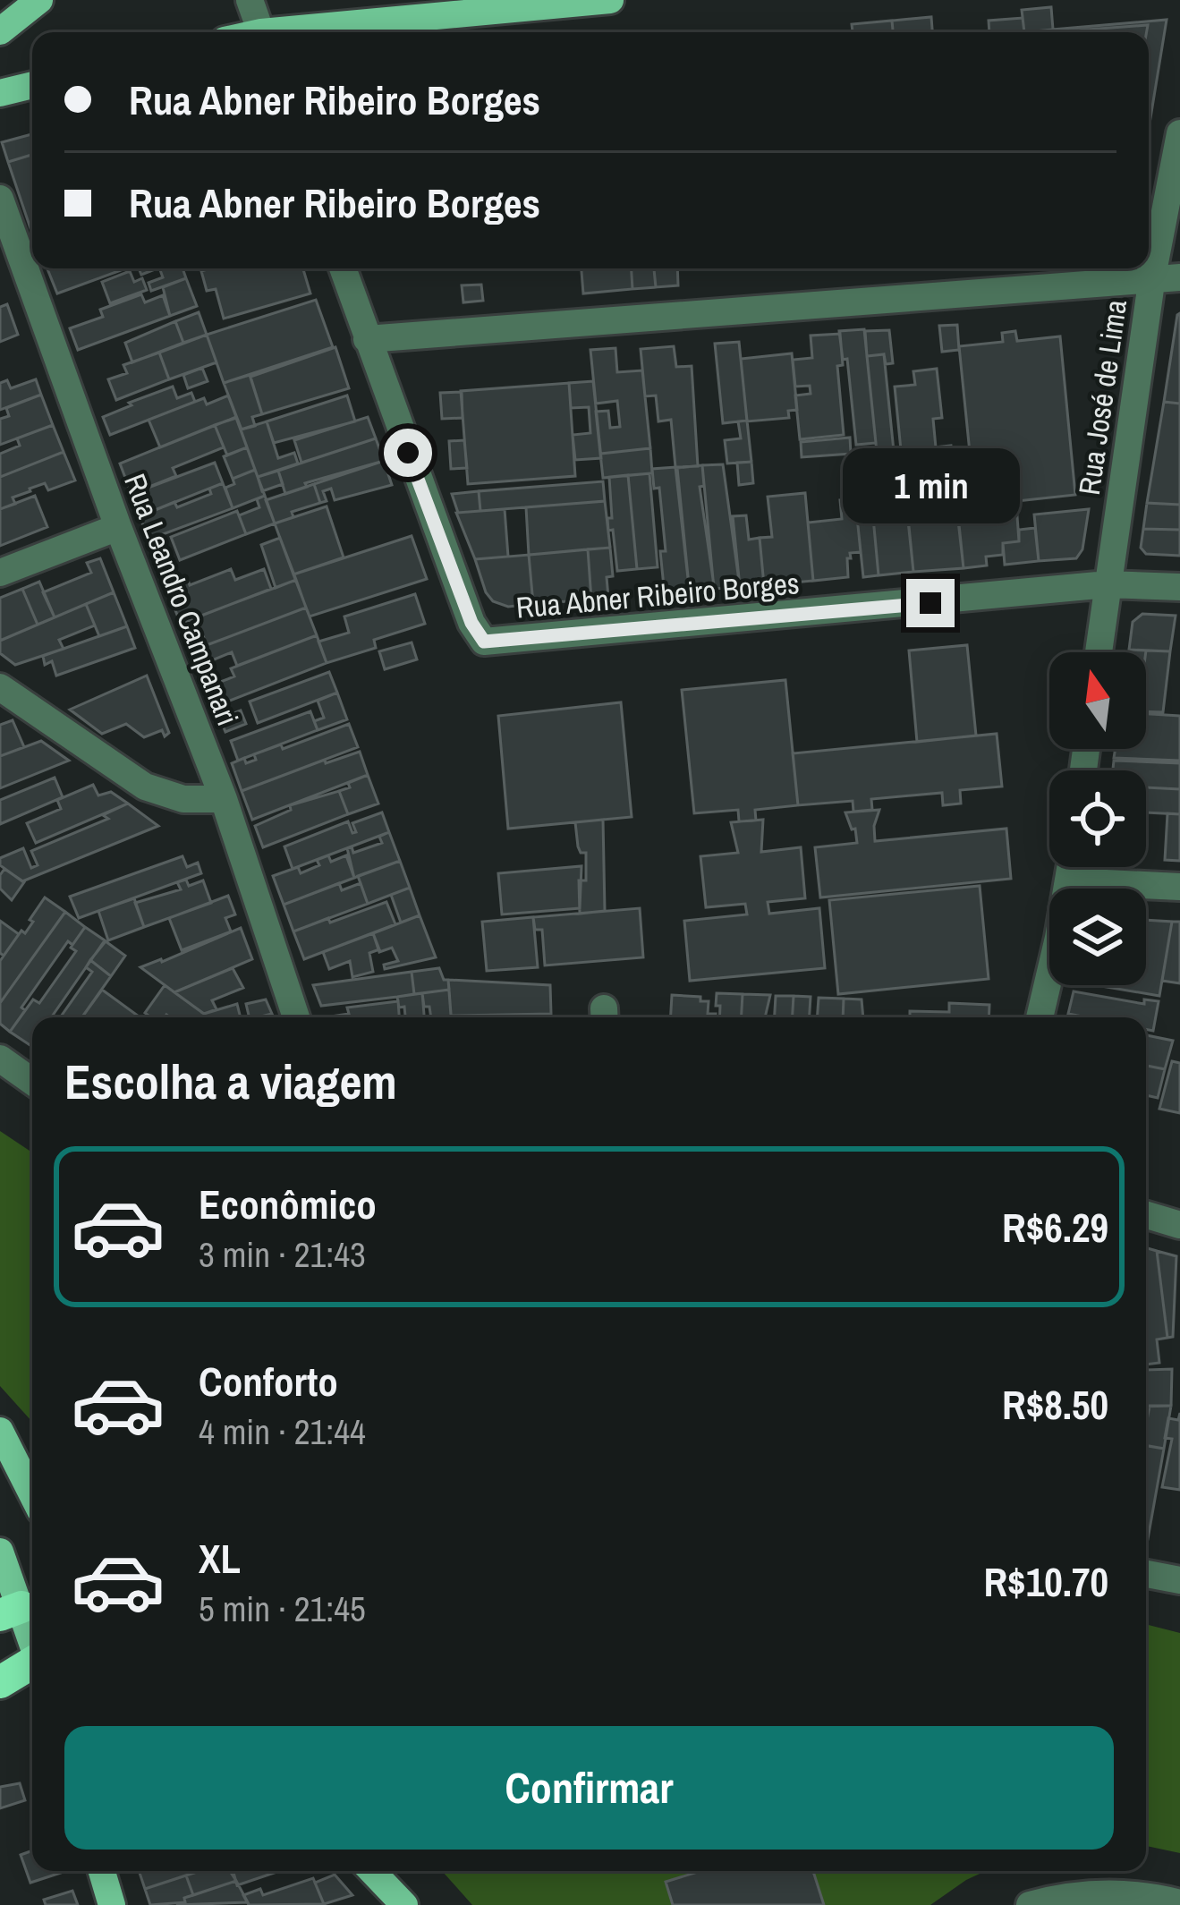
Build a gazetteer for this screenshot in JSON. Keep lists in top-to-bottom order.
{
  "streets": {
    "street": ["Rua José de Lima", "Rua Abner Ribeiro Borges", "Rua Leandro Campanari"]
  },
  "crossings": [
    ["Rua José de Lima", "Rua Abner Ribeiro Borges"]
  ],
  "north": "top",
  "page": {
    "banner": ["Rua Abner Ribeiro Borges", "Rua Abner Ribeiro Borges"],
    "bubble": "1 min",
    "heading": "Escolha a viagem",
    "list": [
      {
        "name": "Econômico",
        "note": "3 min · 21:43",
        "value": "R$6.29"
      },
      {
        "name": "Conforto",
        "note": "4 min · 21:44",
        "value": "R$8.50"
      },
      {
        "name": "XL",
        "note": "5 min · 21:45",
        "value": "R$10.70"
      }
    ],
    "buttons": "Confirmar"
  }
}
